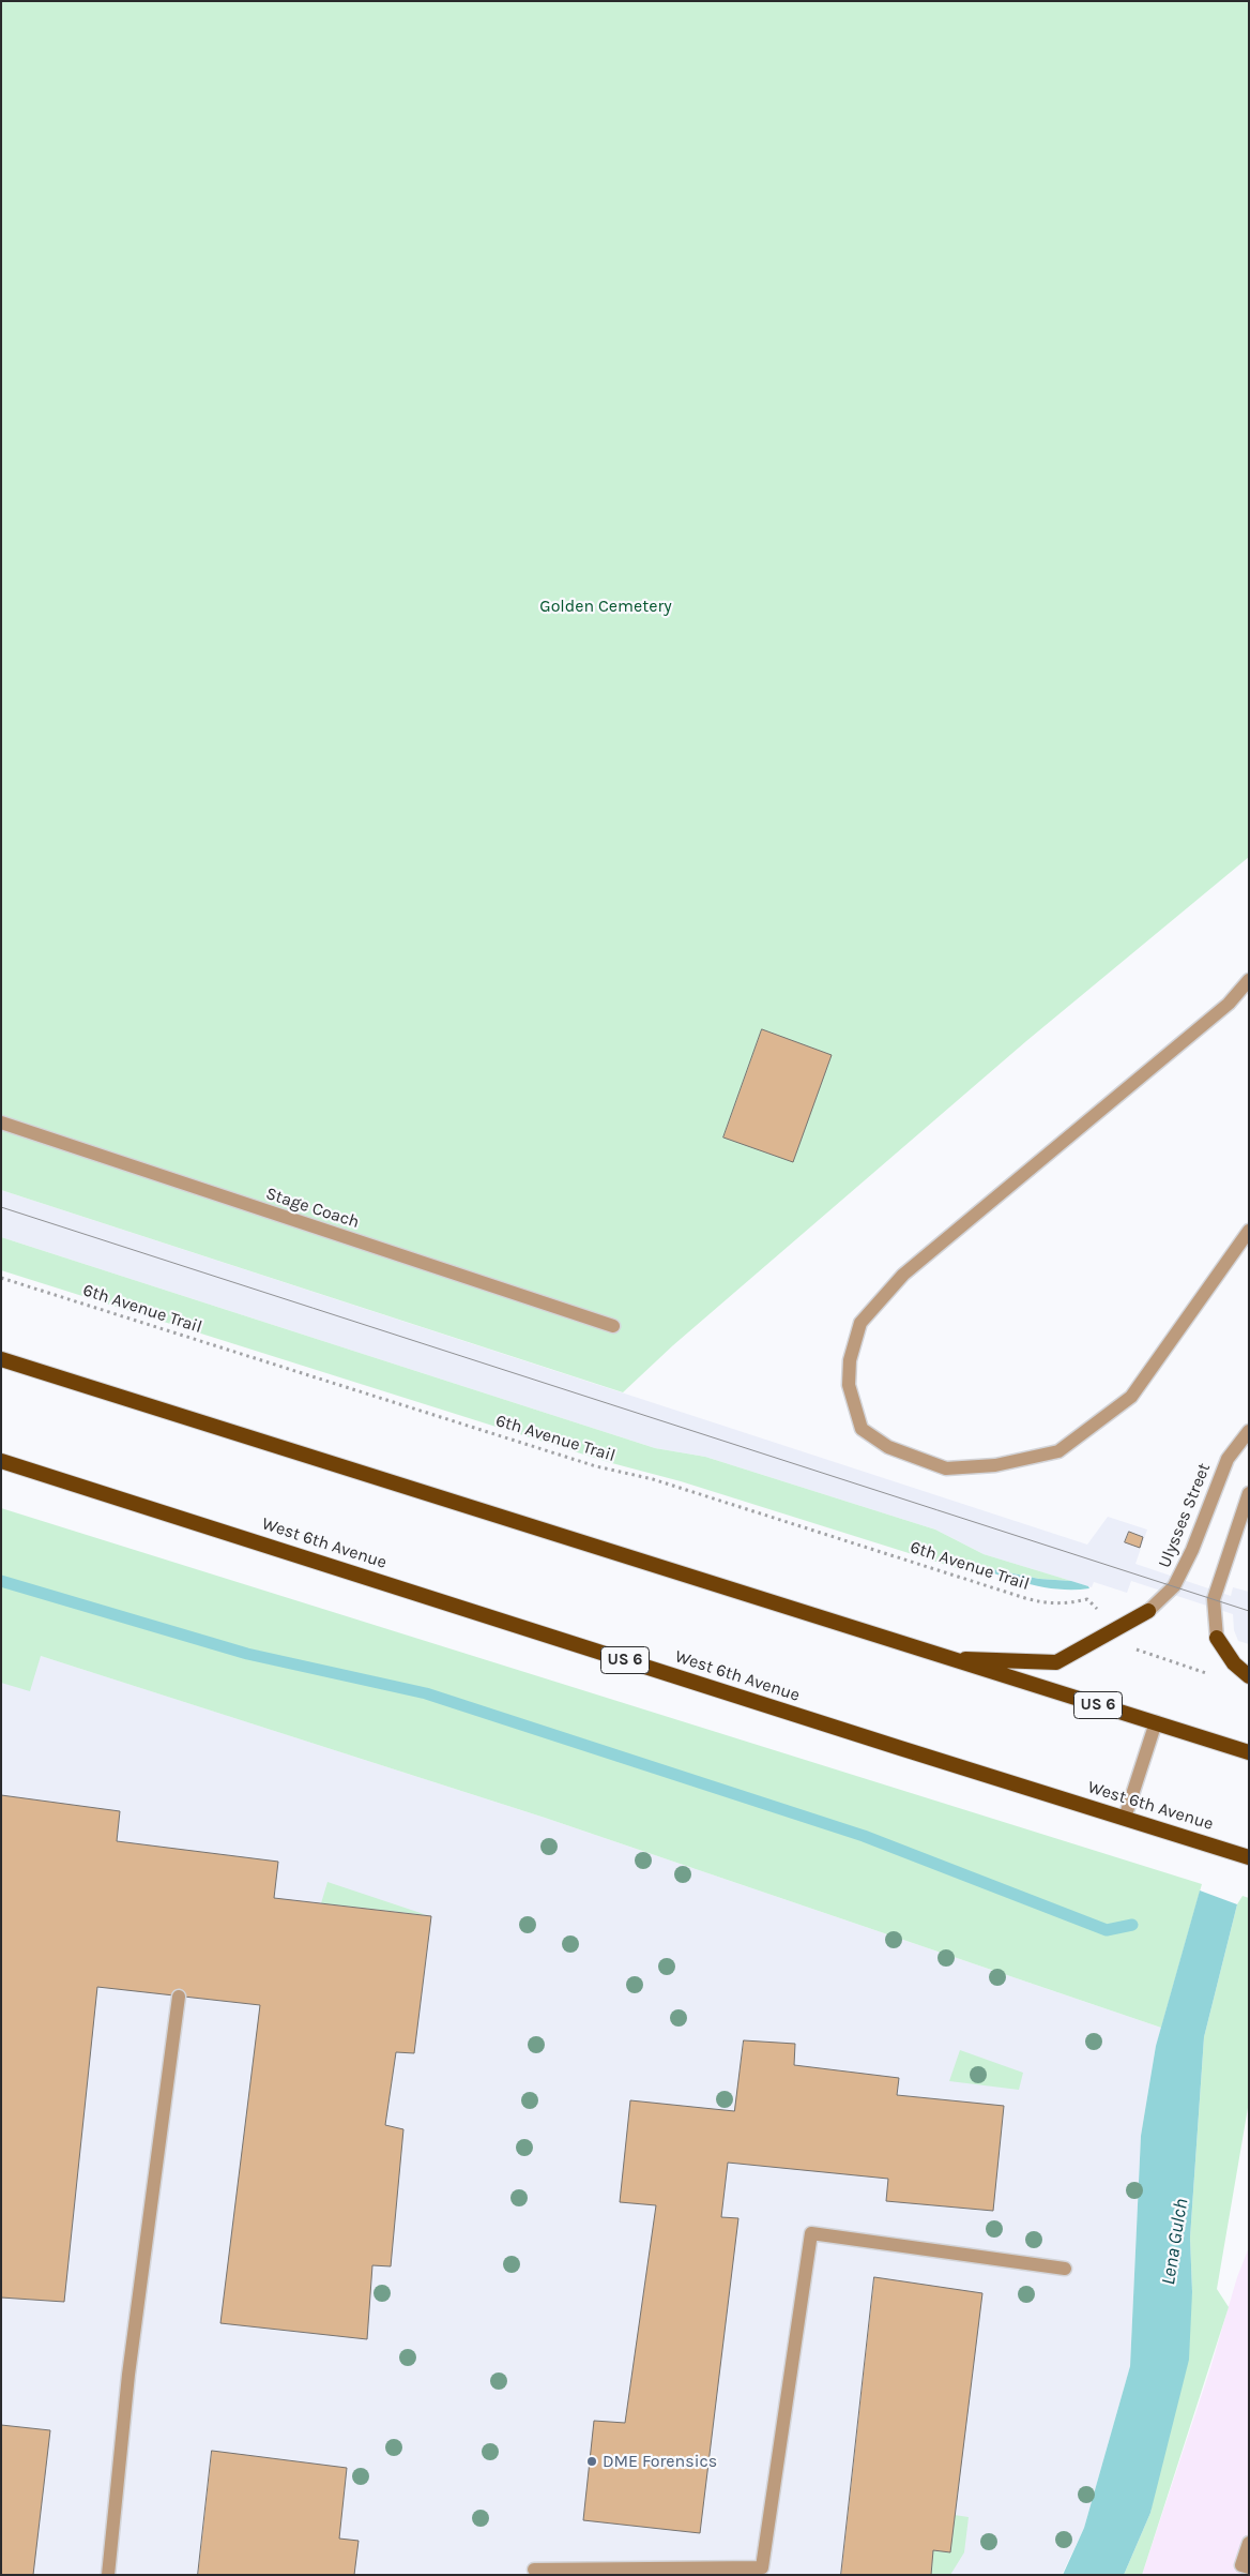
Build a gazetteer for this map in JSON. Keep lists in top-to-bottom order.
{
  "streets": {
    "highway": ["West 6th Avenue", "US 6"],
    "street": ["Stage Coach", "Ulysses Street"],
    "path": ["6th Avenue Trail"]
  },
  "water": ["Lena Gulch"],
  "parks": ["Golden Cemetery"],
  "places": ["DME Forensics"]
}
